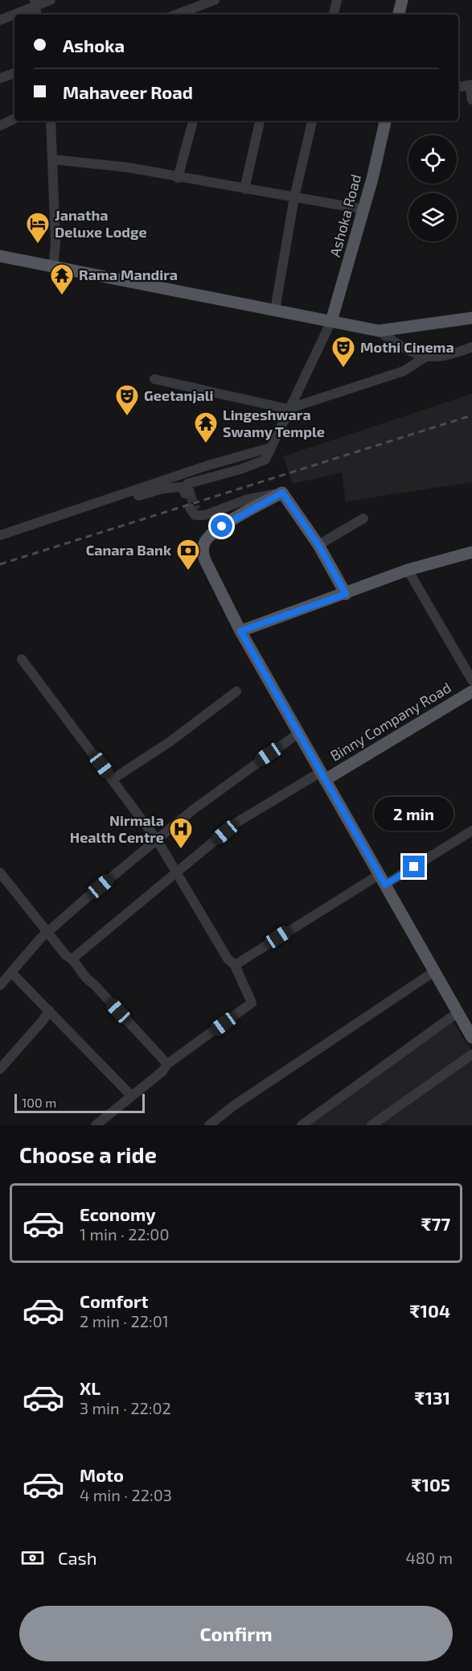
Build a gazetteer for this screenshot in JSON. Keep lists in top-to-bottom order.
{
  "streets": {
    "main road": ["Ashoka Road", "Binny Company Road"]
  },
  "places": {
    "hotel": ["Janatha Deluxe Lodge"],
    "temple": ["Rama Mandira", "Lingeshwara Swamy Temple"],
    "theatre": ["Mothi Cinema", "Geetanjali"],
    "bank": ["Canara Bank"],
    "hospital": ["Nirmala Health Centre"]
  },
  "scale_bar": "100 m",
  "page": {
    "banner": ["Ashoka", "Mahaveer Road"],
    "bubble": "2 min",
    "scale": "100 m",
    "heading": "Choose a ride",
    "list": [
      {
        "name": "Economy",
        "note": "1 min · 22:00",
        "value": "₹77"
      },
      {
        "name": "Comfort",
        "note": "2 min · 22:01",
        "value": "₹104"
      },
      {
        "name": "XL",
        "note": "3 min · 22:02",
        "value": "₹131"
      },
      {
        "name": "Moto",
        "note": "4 min · 22:03",
        "value": "₹105"
      }
    ],
    "pay": ["Cash", "480 m"],
    "buttons": "Confirm"
  }
}
